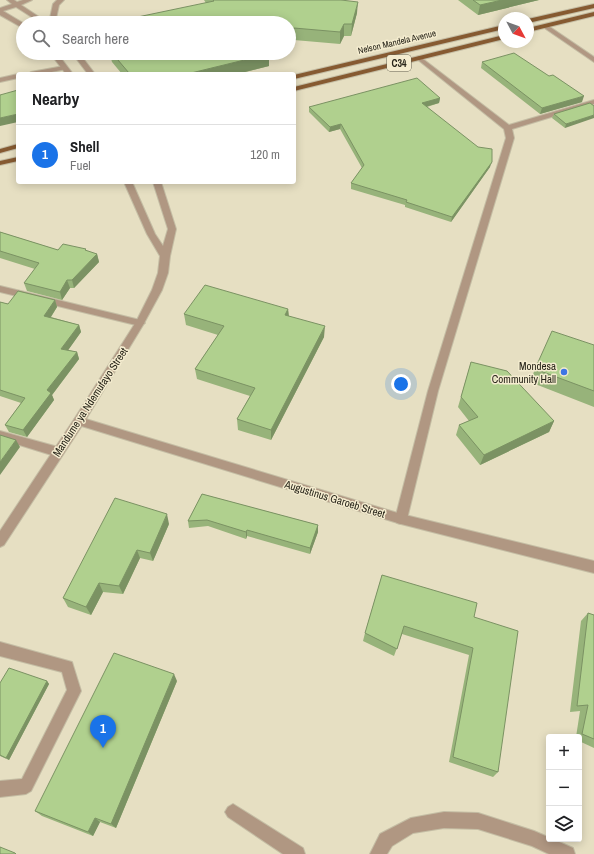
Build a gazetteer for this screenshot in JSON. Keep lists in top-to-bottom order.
{
  "streets": {
    "main road": ["Nelson Mandela Avenue", "C34"],
    "street": ["Mandume ya Ndemufayo Street", "Augustinus Garoeb Street"]
  },
  "crossings": [
    ["Mandume ya Ndemufayo Street", "Augustinus Garoeb Street"]
  ],
  "places": ["Mondesa Community Hall"],
  "north": "bottom right",
  "page": {
    "search": "Search here",
    "heading": "Nearby",
    "list": [
      {
        "mark": "1",
        "name": "Shell",
        "note": "Fuel",
        "value": "120 m"
      }
    ],
    "pins": "1",
    "map_buttons": ["+", "−"]
  }
}
